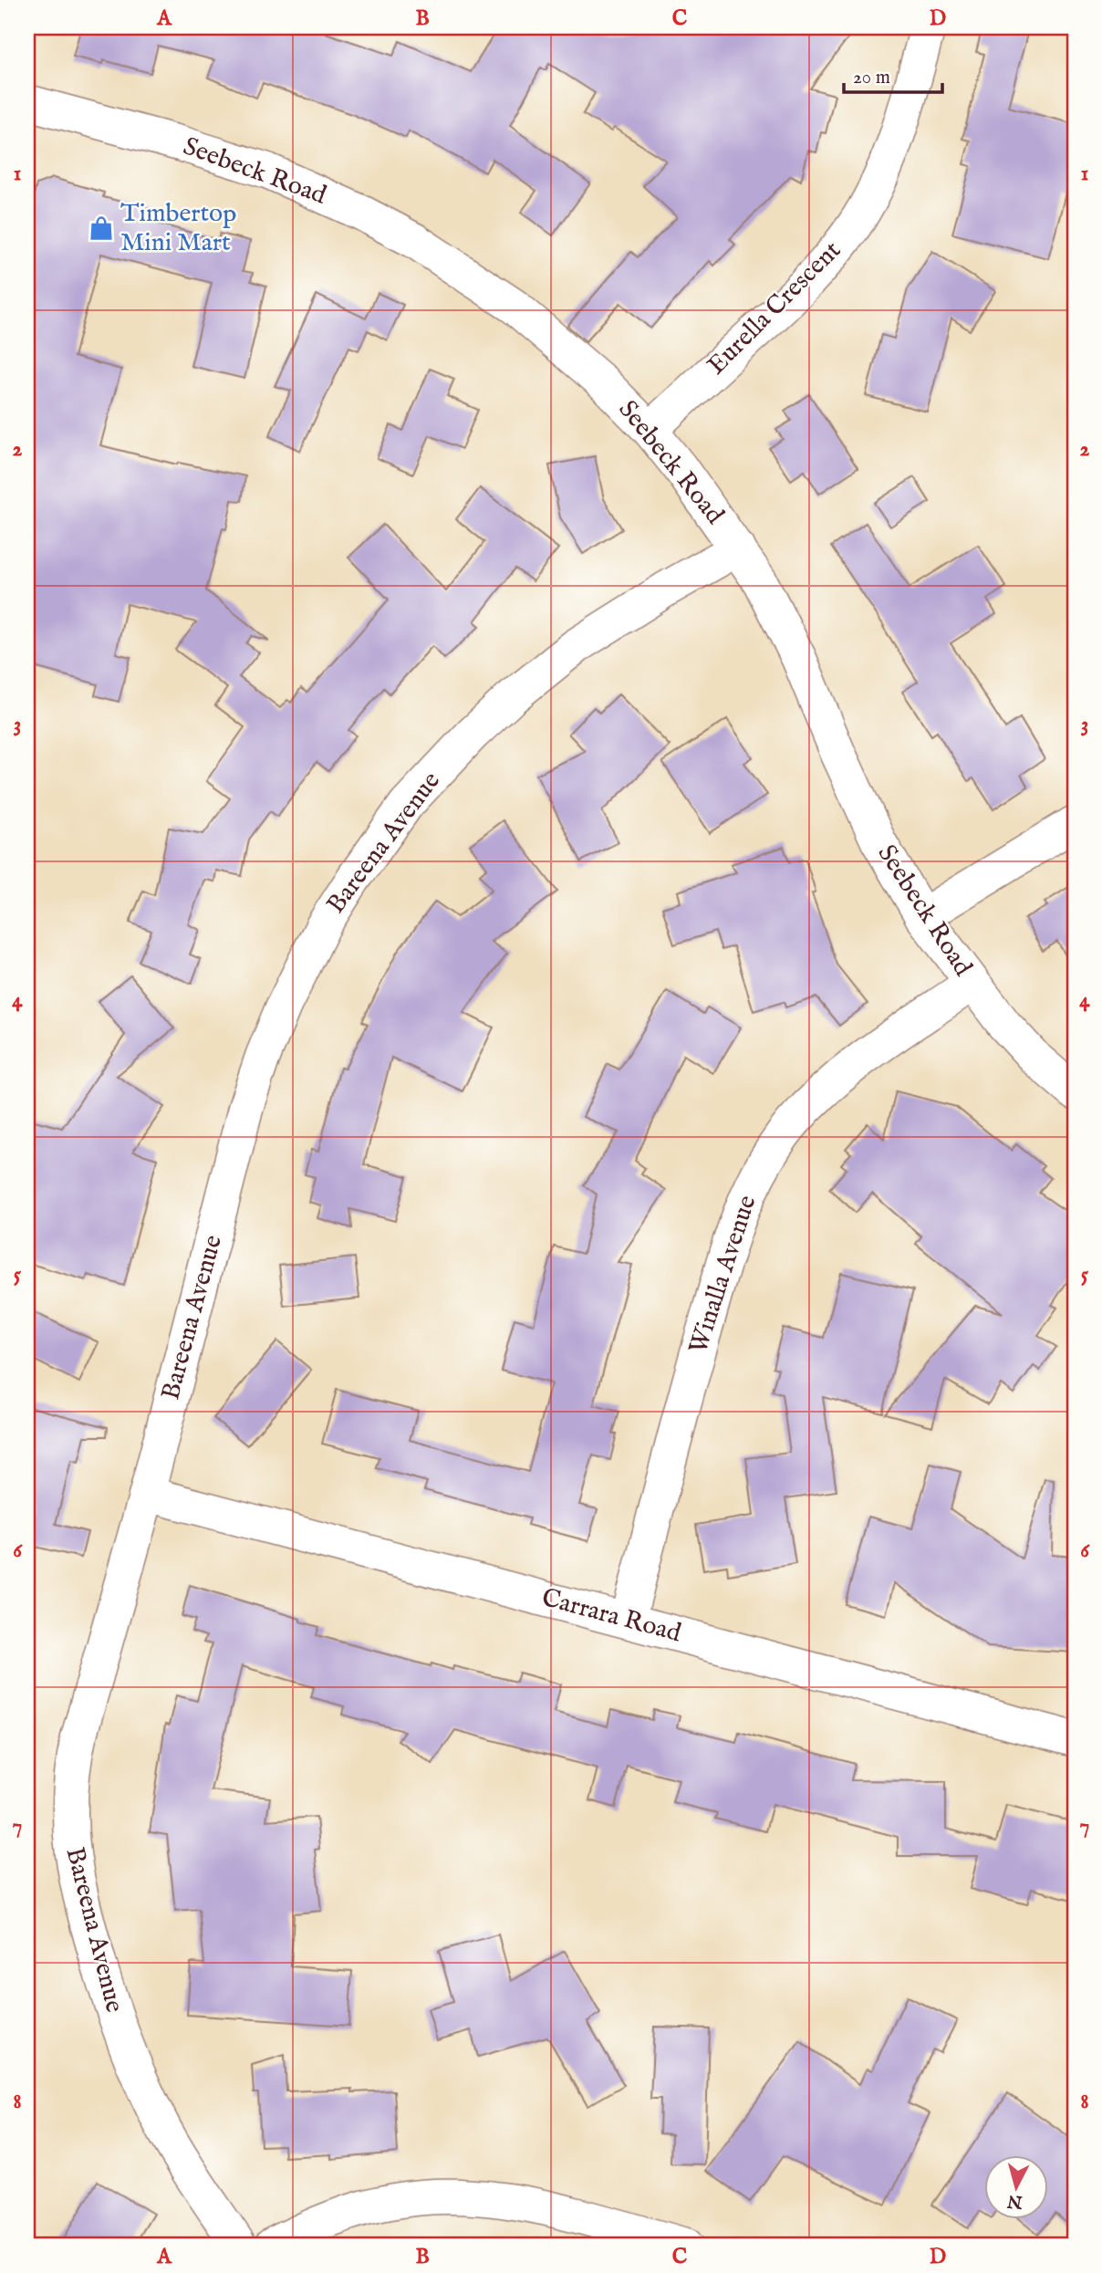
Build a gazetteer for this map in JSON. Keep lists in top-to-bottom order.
{
  "streets": {
    "street": [
      "Seebeck Road",
      "Eurella Crescent",
      "Bareena Avenue",
      "Winalla Avenue",
      "Carrara Road"
    ]
  },
  "crossings": [
    ["Seebeck Road", "Eurella Crescent"],
    ["Seebeck Road", "Bareena Avenue"],
    ["Seebeck Road", "Winalla Avenue"],
    ["Bareena Avenue", "Carrara Road"],
    ["Winalla Avenue", "Carrara Road"]
  ],
  "places": {
    "shop": ["Timbertop Mini Mart"]
  },
  "scale_bar": "20 m",
  "north": "bottom",
  "grid": {
    "columns": [
      "A",
      "B",
      "C",
      "D"
    ],
    "rows": [
      "1",
      "2",
      "3",
      "4",
      "5",
      "6",
      "7",
      "8"
    ]
  }
}
